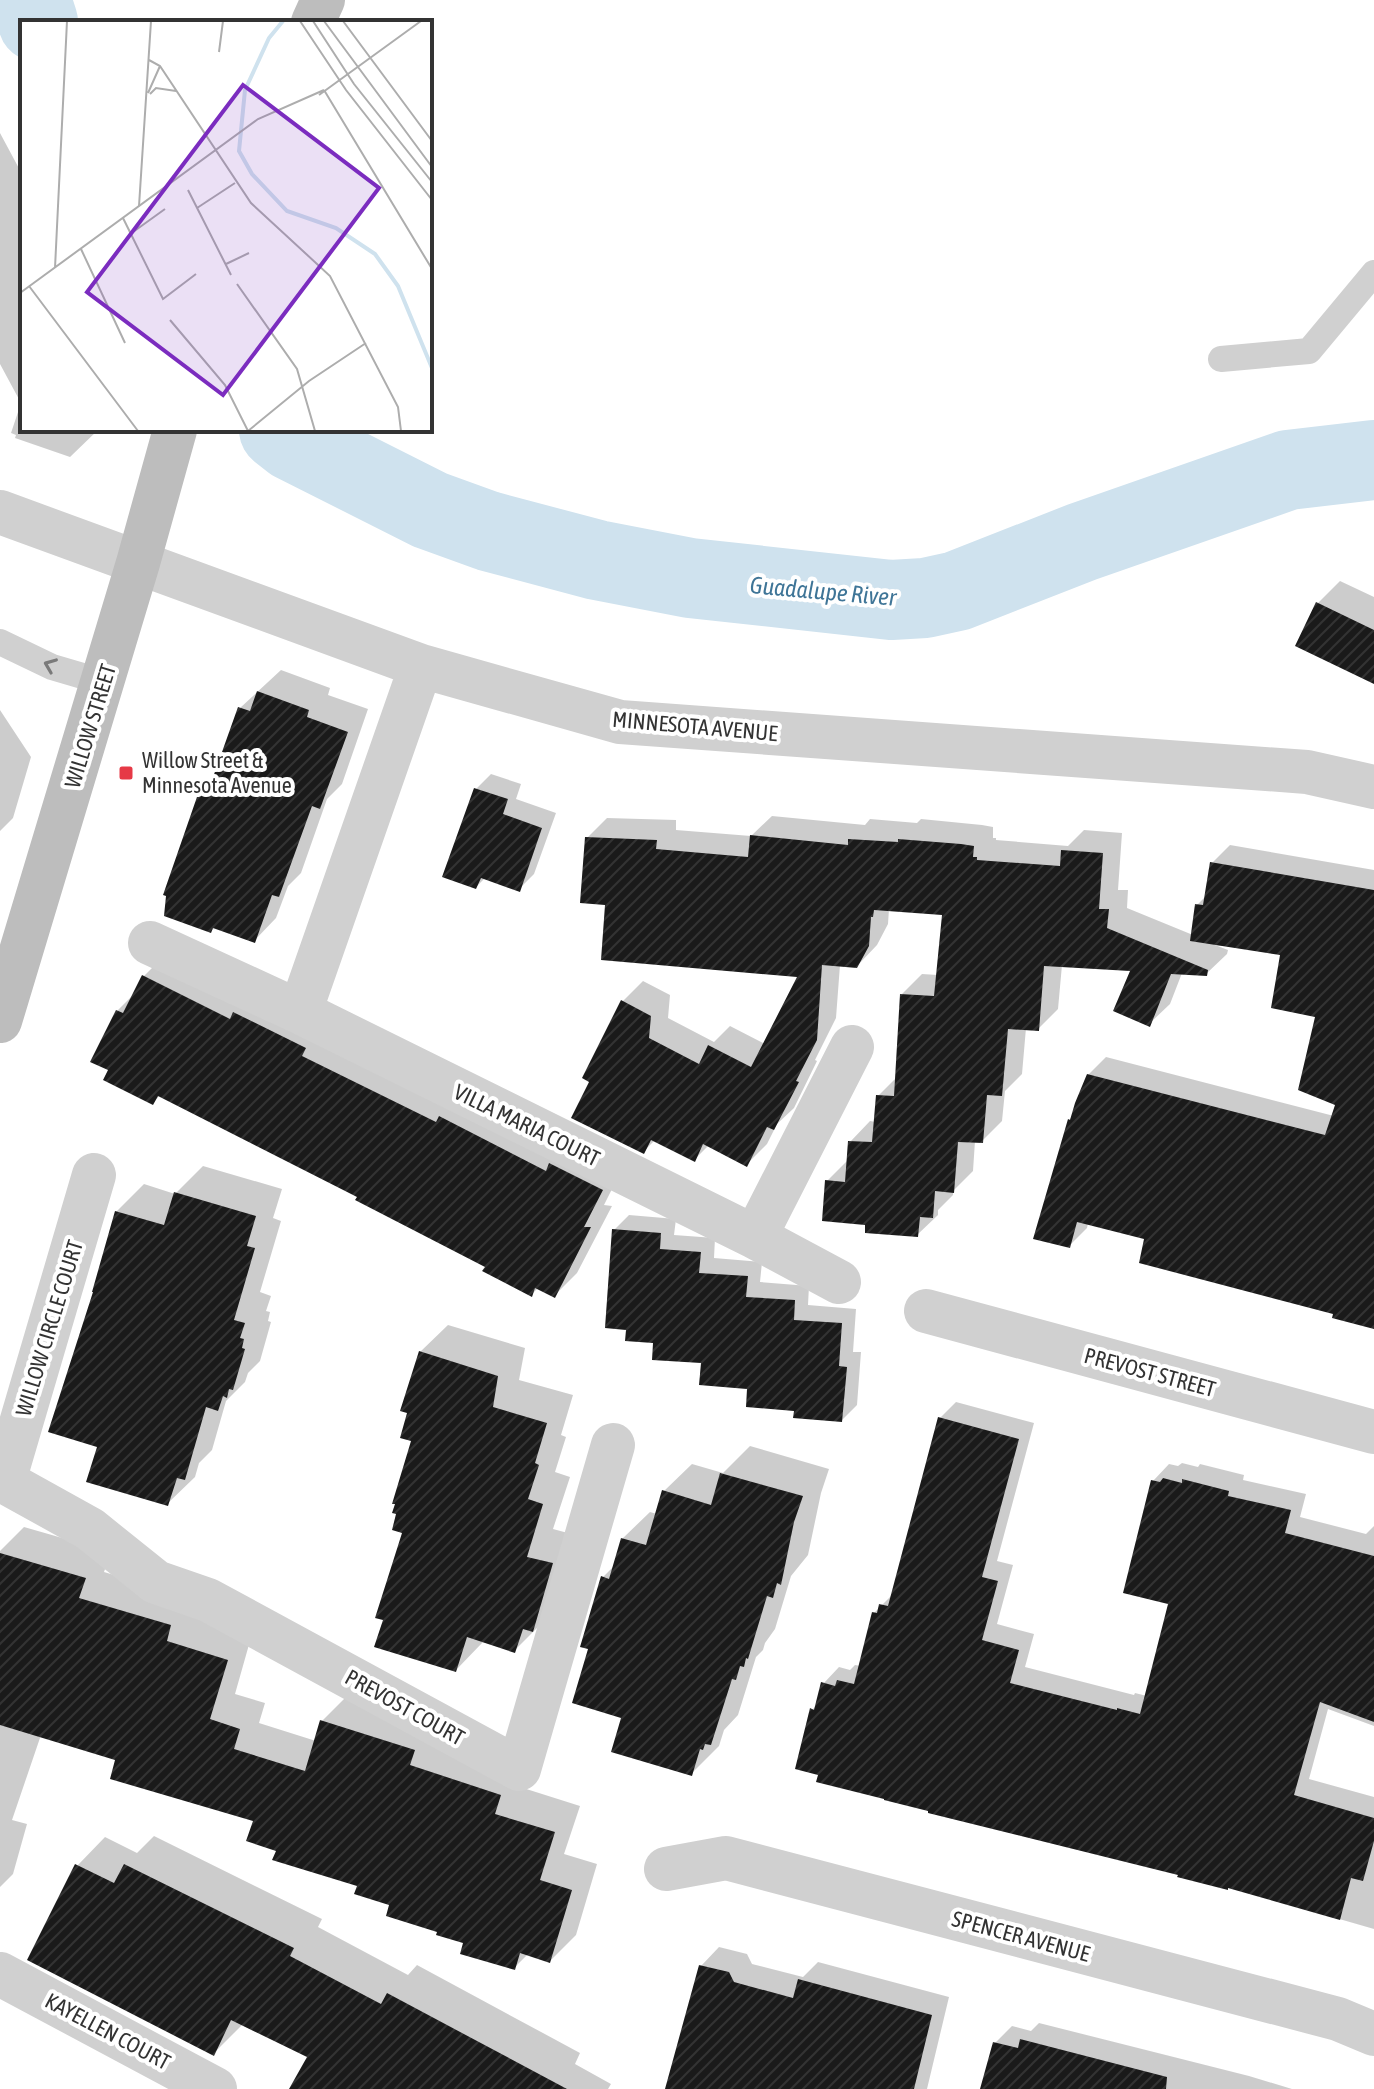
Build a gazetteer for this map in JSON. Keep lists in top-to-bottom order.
{
  "streets": {
    "main road": ["WILLOW STREET"],
    "street": [
      "MINNESOTA AVENUE",
      "VILLA MARIA COURT",
      "WILLOW CIRCLE COURT",
      "PREVOST STREET",
      "PREVOST COURT",
      "SPENCER AVENUE",
      "KAYELLEN COURT"
    ]
  },
  "crossings": [
    ["WILLOW STREET", "MINNESOTA AVENUE"],
    ["WILLOW CIRCLE COURT", "PREVOST COURT"]
  ],
  "water": ["Guadalupe River"],
  "places": {
    "transit": ["Willow Street & Minnesota Avenue"]
  }
}
